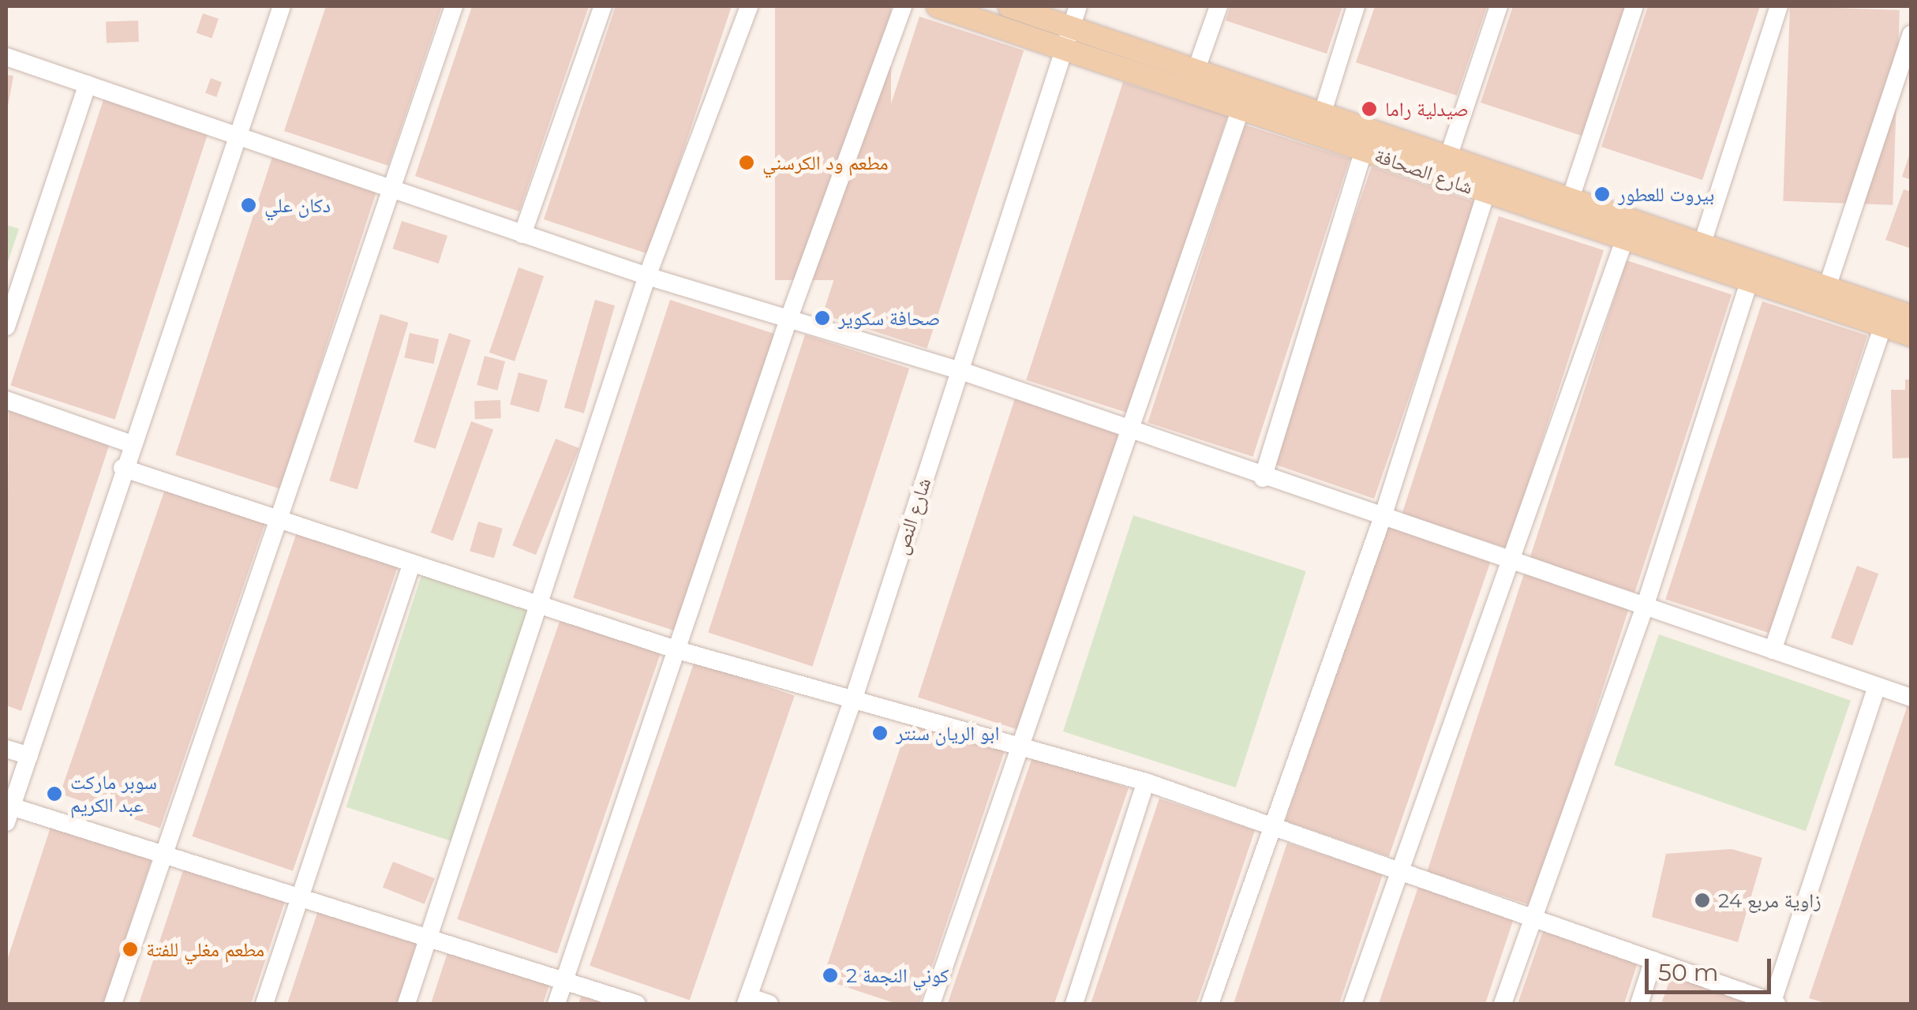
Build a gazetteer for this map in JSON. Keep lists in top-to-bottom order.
{
  "streets": {
    "main road": ["شارع الصحافة"],
    "street": ["شارع النص"]
  },
  "crossings": [
    ["شارع الصحافة", "شارع النص"]
  ],
  "places": [
    "صيدلية راما",
    "مطعم ود الكرسني",
    "بيروت للعطور",
    "دكان علي",
    "صحافة سكوير",
    "ابو الريان سنتر",
    "سوبر ماركت عبد الكريم",
    "زاوية مربع 24",
    "مطعم مغلي للفتة",
    "كوني النجمة 2"
  ],
  "scale_bar": "50 m"
}
